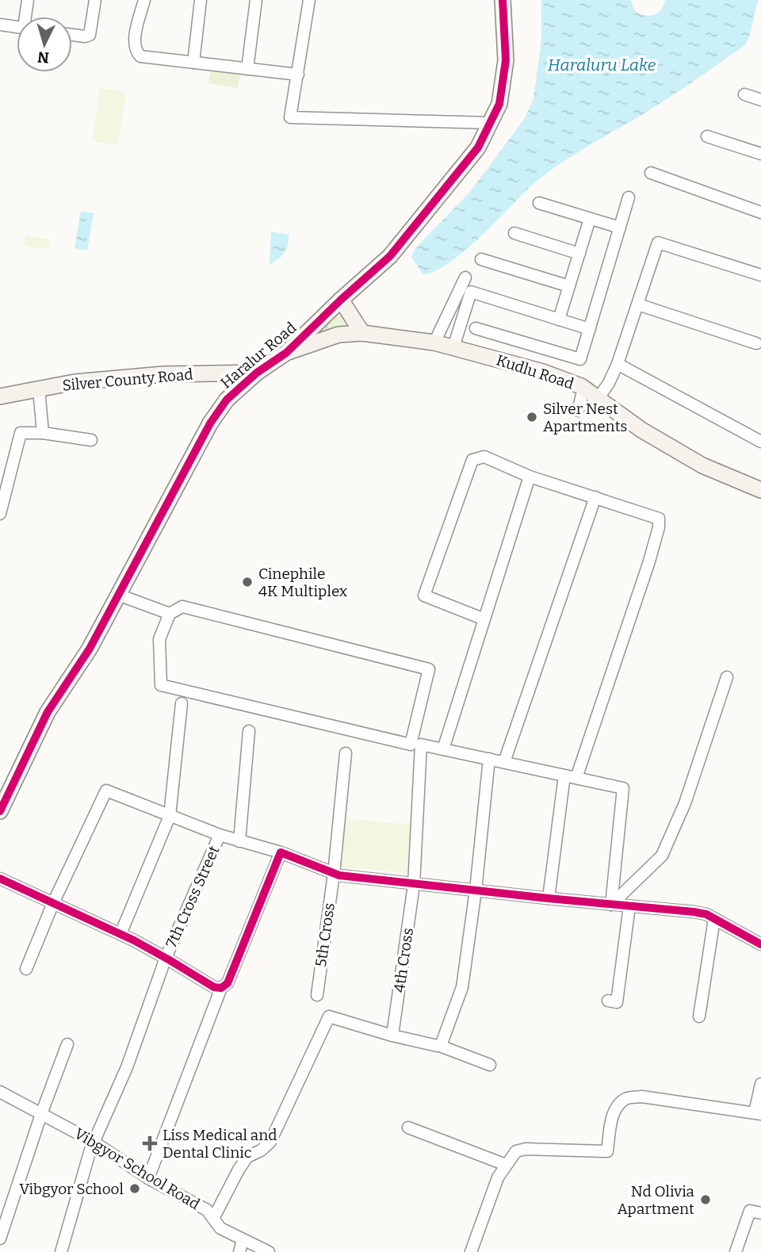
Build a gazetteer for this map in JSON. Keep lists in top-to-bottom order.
{
  "streets": {
    "street": [
      "Haralur Road",
      "Kudlu Road",
      "Silver County Road",
      "7th Cross Street",
      "5th Cross",
      "4th Cross",
      "Vibgyor School Road"
    ]
  },
  "crossings": [
    ["Haralur Road", "Kudlu Road"],
    ["Haralur Road", "Silver County Road"],
    ["7th Cross Street", "Vibgyor School Road"]
  ],
  "water": ["Haraluru Lake"],
  "places": {
    "other": [
      "Silver Nest Apartments",
      "Cinephile 4K Multiplex",
      "Vibgyor School",
      "Nd Olivia Apartment"
    ],
    "health": ["Liss Medical and Dental Clinic"]
  },
  "north": "bottom"
}
